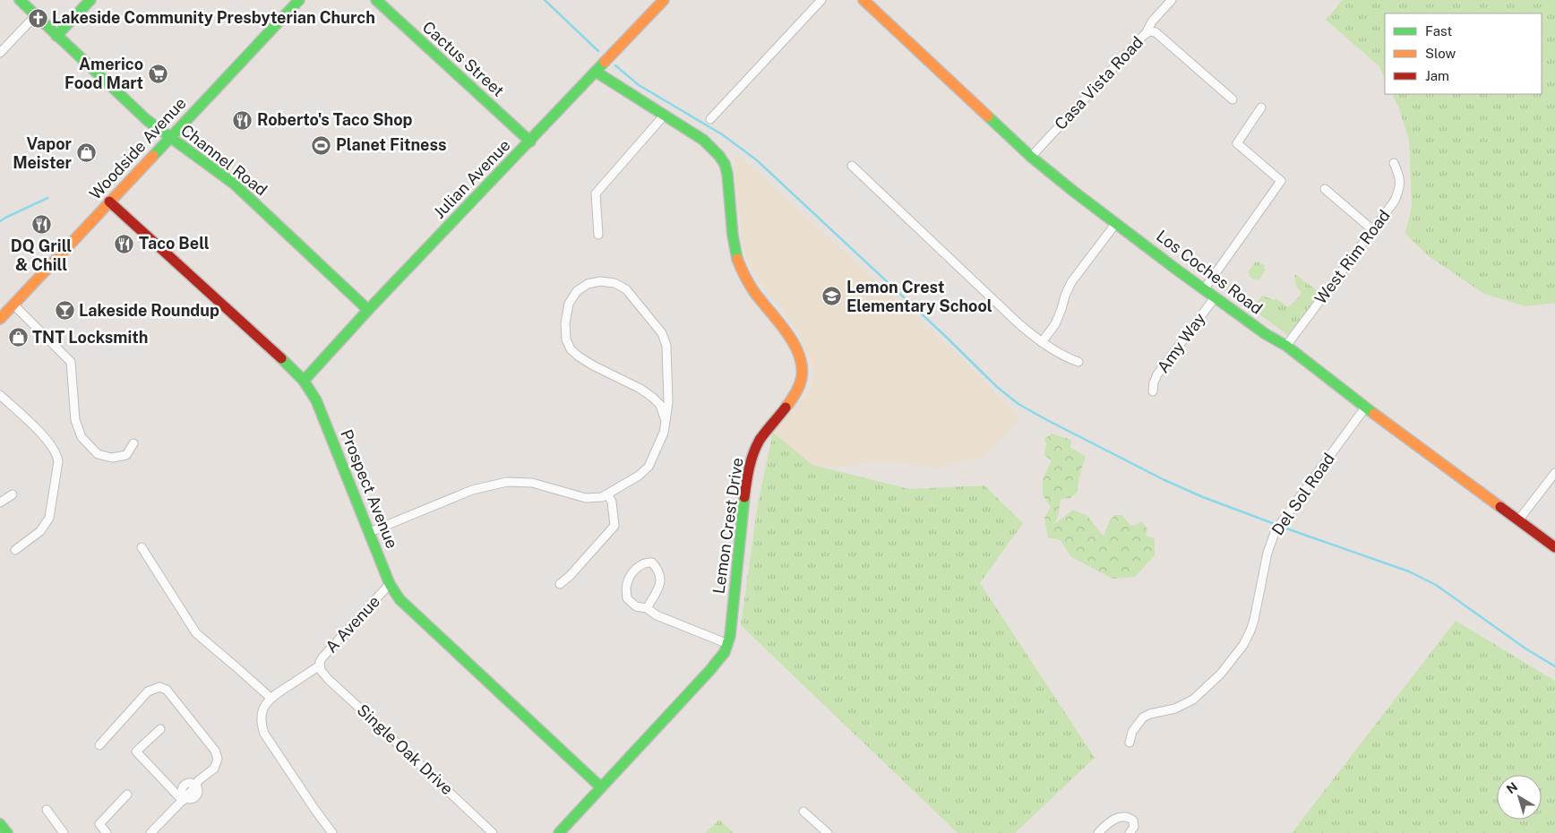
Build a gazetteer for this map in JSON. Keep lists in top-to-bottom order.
{
  "streets": {
    "street": [
      "Cactus Street",
      "Casa Vista Road",
      "Woodside Avenue",
      "Channel Road",
      "Julian Avenue",
      "West Rim Road",
      "Los Coches Road",
      "Amy Way",
      "Prospect Avenue",
      "Del Sol Road",
      "Lemon Crest Drive",
      "A Avenue",
      "Single Oak Drive"
    ]
  },
  "crossings": [
    ["Cactus Street", "Julian Avenue"],
    ["Casa Vista Road", "Los Coches Road"],
    ["Woodside Avenue", "Channel Road"],
    ["Woodside Avenue", "Prospect Avenue"],
    ["Channel Road", "Julian Avenue"],
    ["Julian Avenue", "Prospect Avenue"],
    ["Julian Avenue", "Lemon Crest Drive"],
    ["West Rim Road", "Los Coches Road"],
    ["Los Coches Road", "Amy Way"],
    ["Los Coches Road", "Del Sol Road"],
    ["Prospect Avenue", "Lemon Crest Drive"],
    ["Prospect Avenue", "A Avenue"],
    ["A Avenue", "Single Oak Drive"]
  ],
  "places": {
    "church": ["Lakeside Community Presbyterian Church"],
    "supermarket": ["Americo Food Mart"],
    "restaurant": ["Roberto's Taco Shop", "DQ Grill & Chill", "Taco Bell"],
    "sports": ["Planet Fitness"],
    "shop": ["Vapor Meister", "TNT Locksmith"],
    "school or university": ["Lemon Crest Elementary School"],
    "bar": ["Lakeside Roundup"]
  },
  "legend": ["Fast", "Slow", "Jam"],
  "north": "top left"
}
